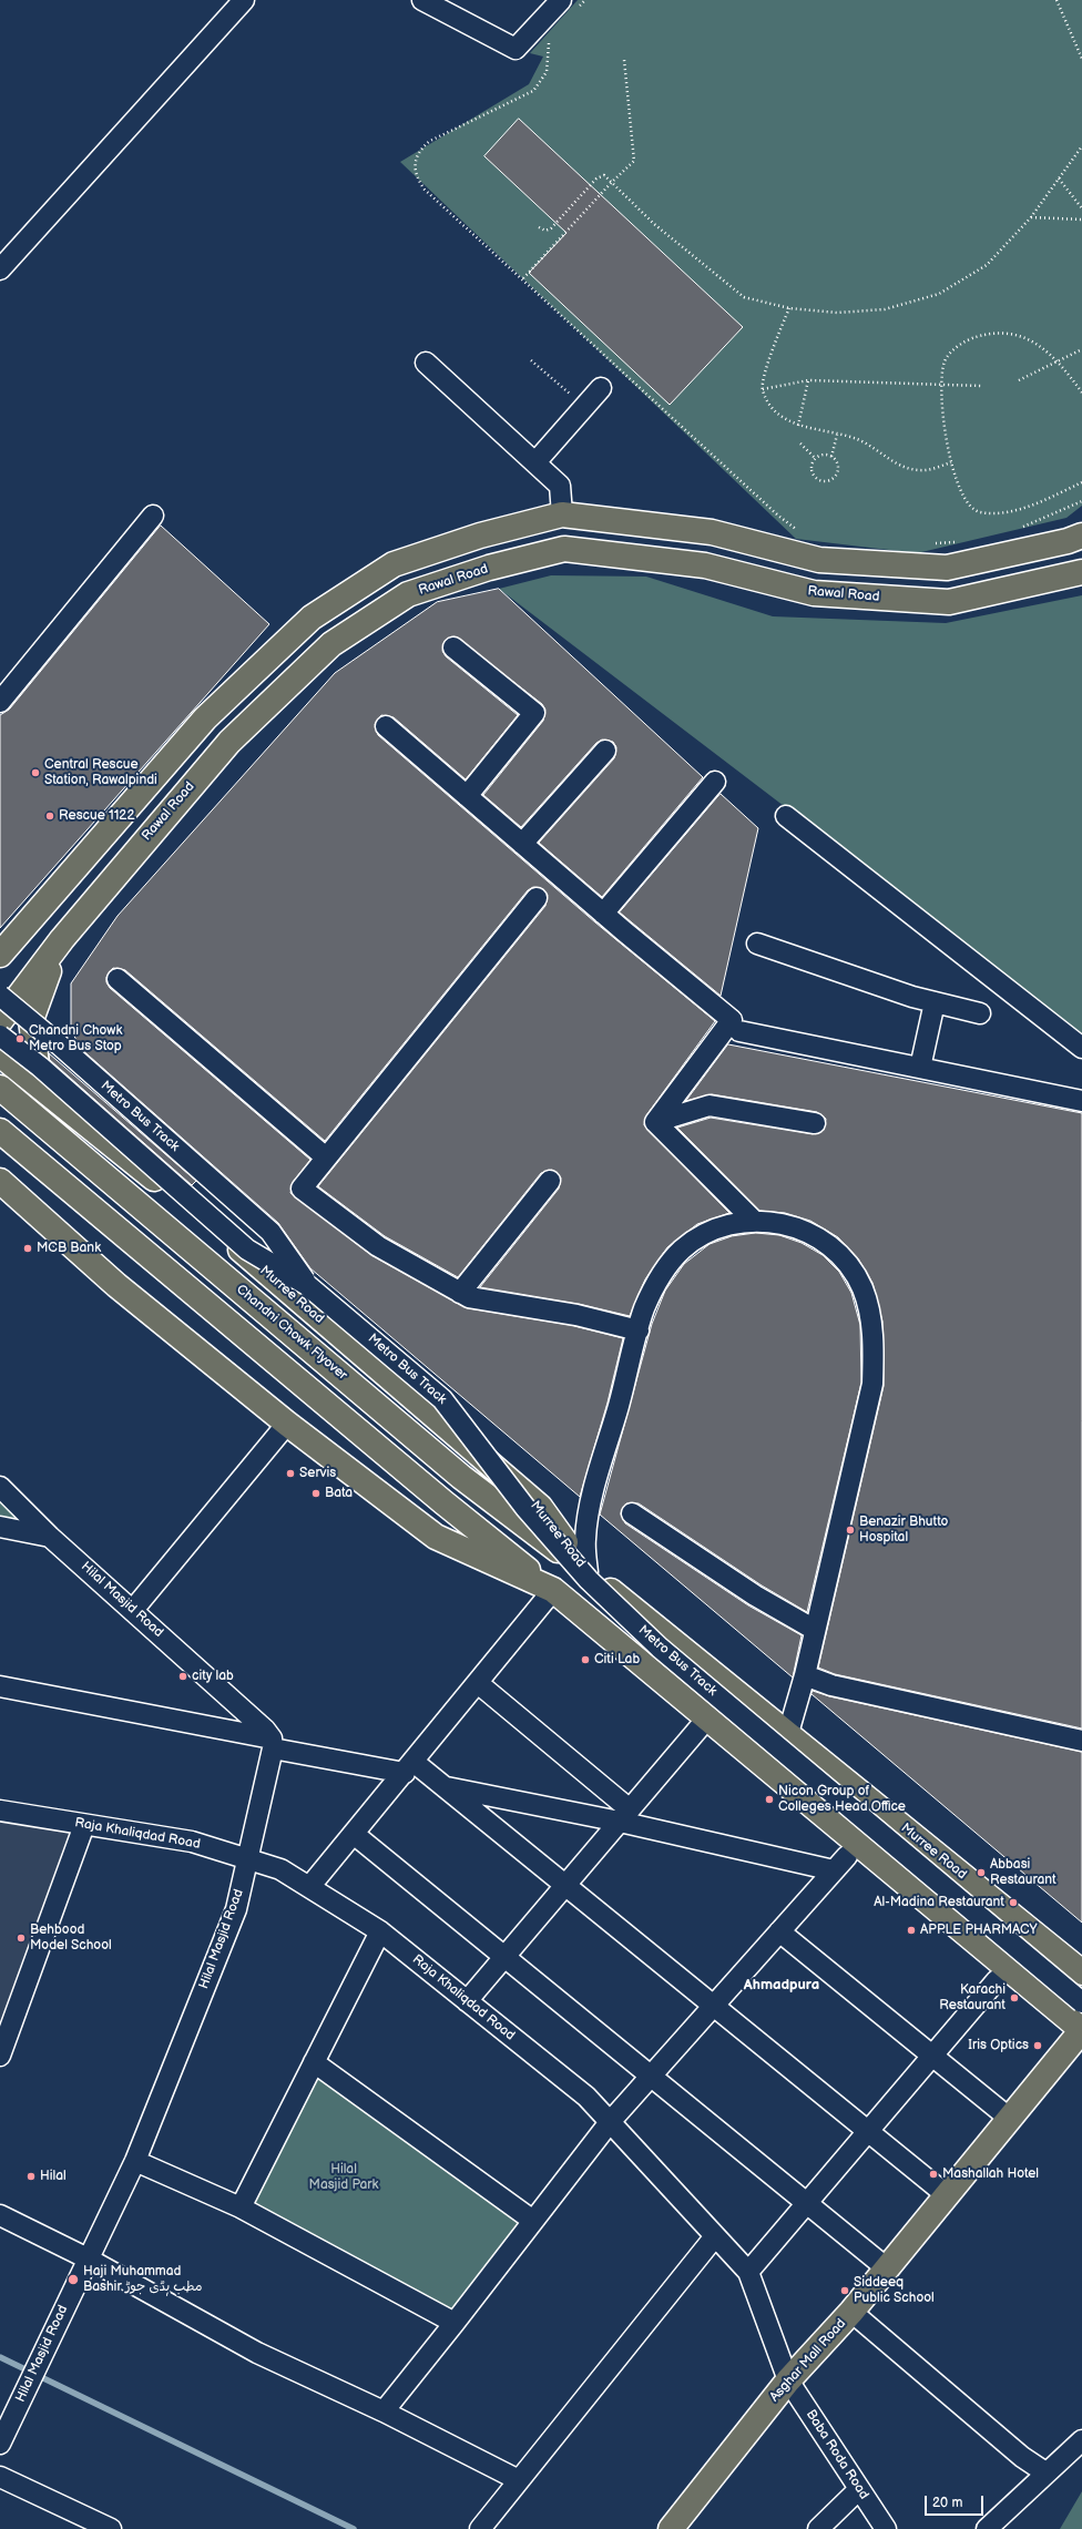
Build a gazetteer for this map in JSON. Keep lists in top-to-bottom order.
{
  "streets": {
    "main road": [
      "Rawal Road",
      "Murree Road",
      "Chandni Chowk Flyover",
      "Asghar Mall Road"
    ],
    "street": [
      "Metro Bus Track",
      "Hilal Masjid Road",
      "Raja Khaliqdad Road",
      "Baba Roda Road"
    ]
  },
  "crossings": [
    ["Murree Road", "Chandni Chowk Flyover"],
    ["Hilal Masjid Road", "Raja Khaliqdad Road"],
    ["Raja Khaliqdad Road", "Asghar Mall Road"],
    ["Raja Khaliqdad Road", "Baba Roda Road"],
    ["Asghar Mall Road", "Baba Roda Road"]
  ],
  "districts": ["Ahmadpura"],
  "parks": ["Hilal Masjid Park"],
  "places": [
    "Central Rescue Station, Rawalpindi",
    "Rescue 1122",
    "Chandni Chowk Metro Bus Stop",
    "MCB Bank",
    "Servis",
    "Bata",
    "Benazir Bhutto Hospital",
    "Citi Lab",
    "city lab",
    "Nicon Group of Colleges Head Office",
    "Abbasi Restaurant",
    "Al-Madina Restaurant",
    "APPLE PHARMACY",
    "Behbood Model School",
    "Karachi Restaurant",
    "Iris Optics",
    "Mashallah Hotel",
    "Hilal",
    "Haji Muhammad Bashir مطب ہڈی جوڑ",
    "Siddeeq Public School"
  ],
  "scale_bar": "20 m"
}
